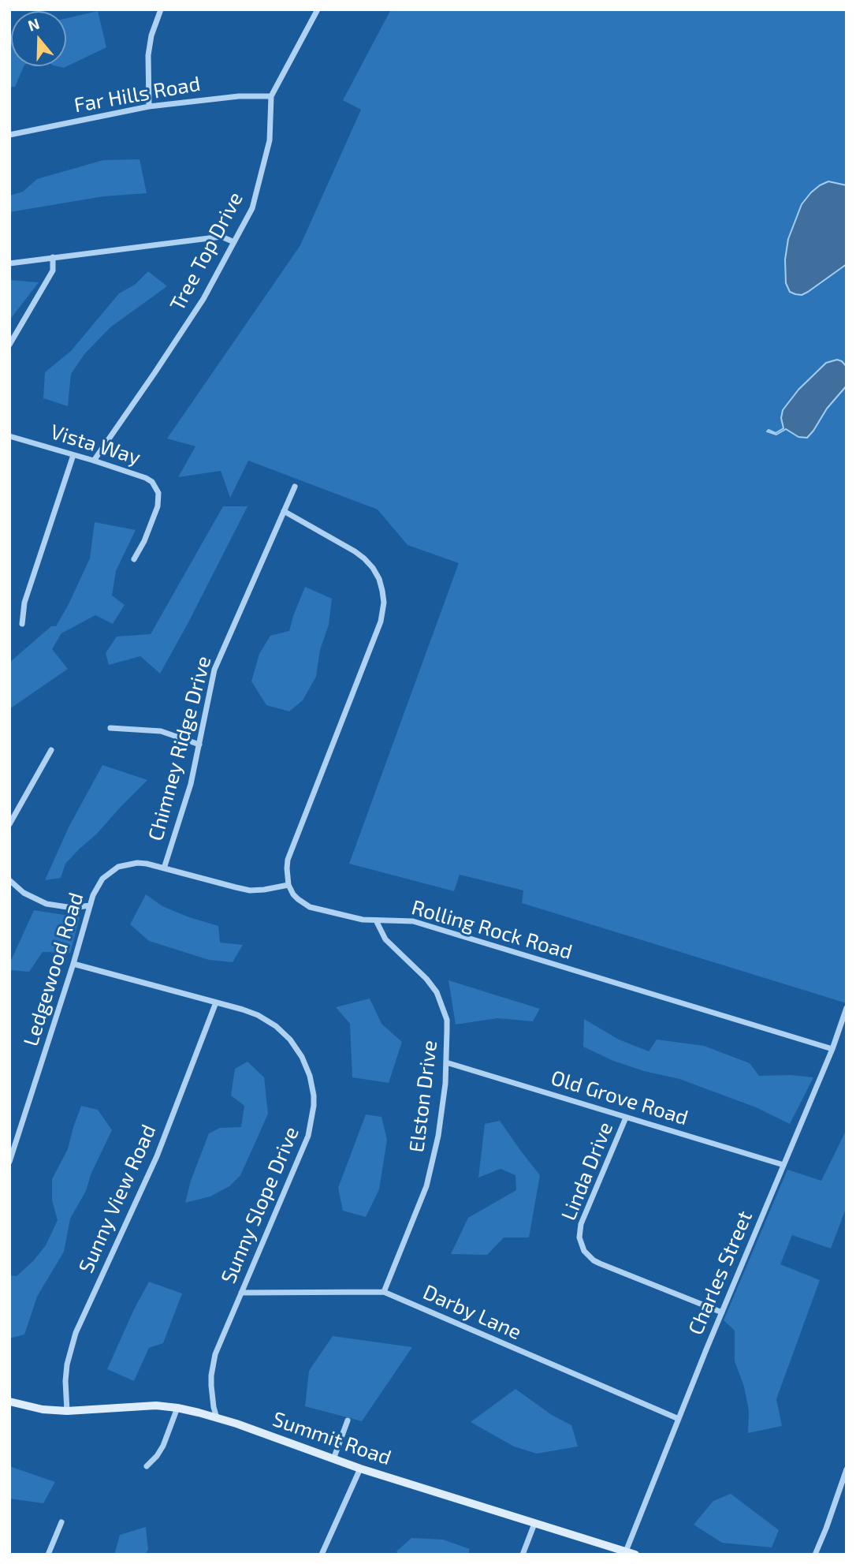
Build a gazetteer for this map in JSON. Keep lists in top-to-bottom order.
{
  "streets": {
    "main road": ["Summit Road"],
    "street": [
      "Far Hills Road",
      "Tree Top Drive",
      "Vista Way",
      "Chimney Ridge Drive",
      "Rolling Rock Road",
      "Ledgewood Road",
      "Elston Drive",
      "Old Grove Road",
      "Linda Drive",
      "Sunny View Road",
      "Sunny Slope Drive",
      "Charles Street",
      "Darby Lane"
    ]
  },
  "crossings": [
    ["Far Hills Road", "Tree Top Drive"],
    ["Tree Top Drive", "Vista Way"],
    ["Chimney Ridge Drive", "Ledgewood Road"],
    ["Rolling Rock Road", "Ledgewood Road"],
    ["Rolling Rock Road", "Elston Drive"],
    ["Rolling Rock Road", "Charles Street"],
    ["Ledgewood Road", "Sunny Slope Drive"],
    ["Elston Drive", "Old Grove Road"],
    ["Elston Drive", "Darby Lane"],
    ["Old Grove Road", "Linda Drive"],
    ["Old Grove Road", "Charles Street"],
    ["Linda Drive", "Charles Street"],
    ["Sunny View Road", "Sunny Slope Drive"],
    ["Sunny View Road", "Summit Road"],
    ["Sunny Slope Drive", "Darby Lane"],
    ["Sunny Slope Drive", "Summit Road"],
    ["Charles Street", "Darby Lane"],
    ["Charles Street", "Summit Road"]
  ],
  "north": "top"
}
